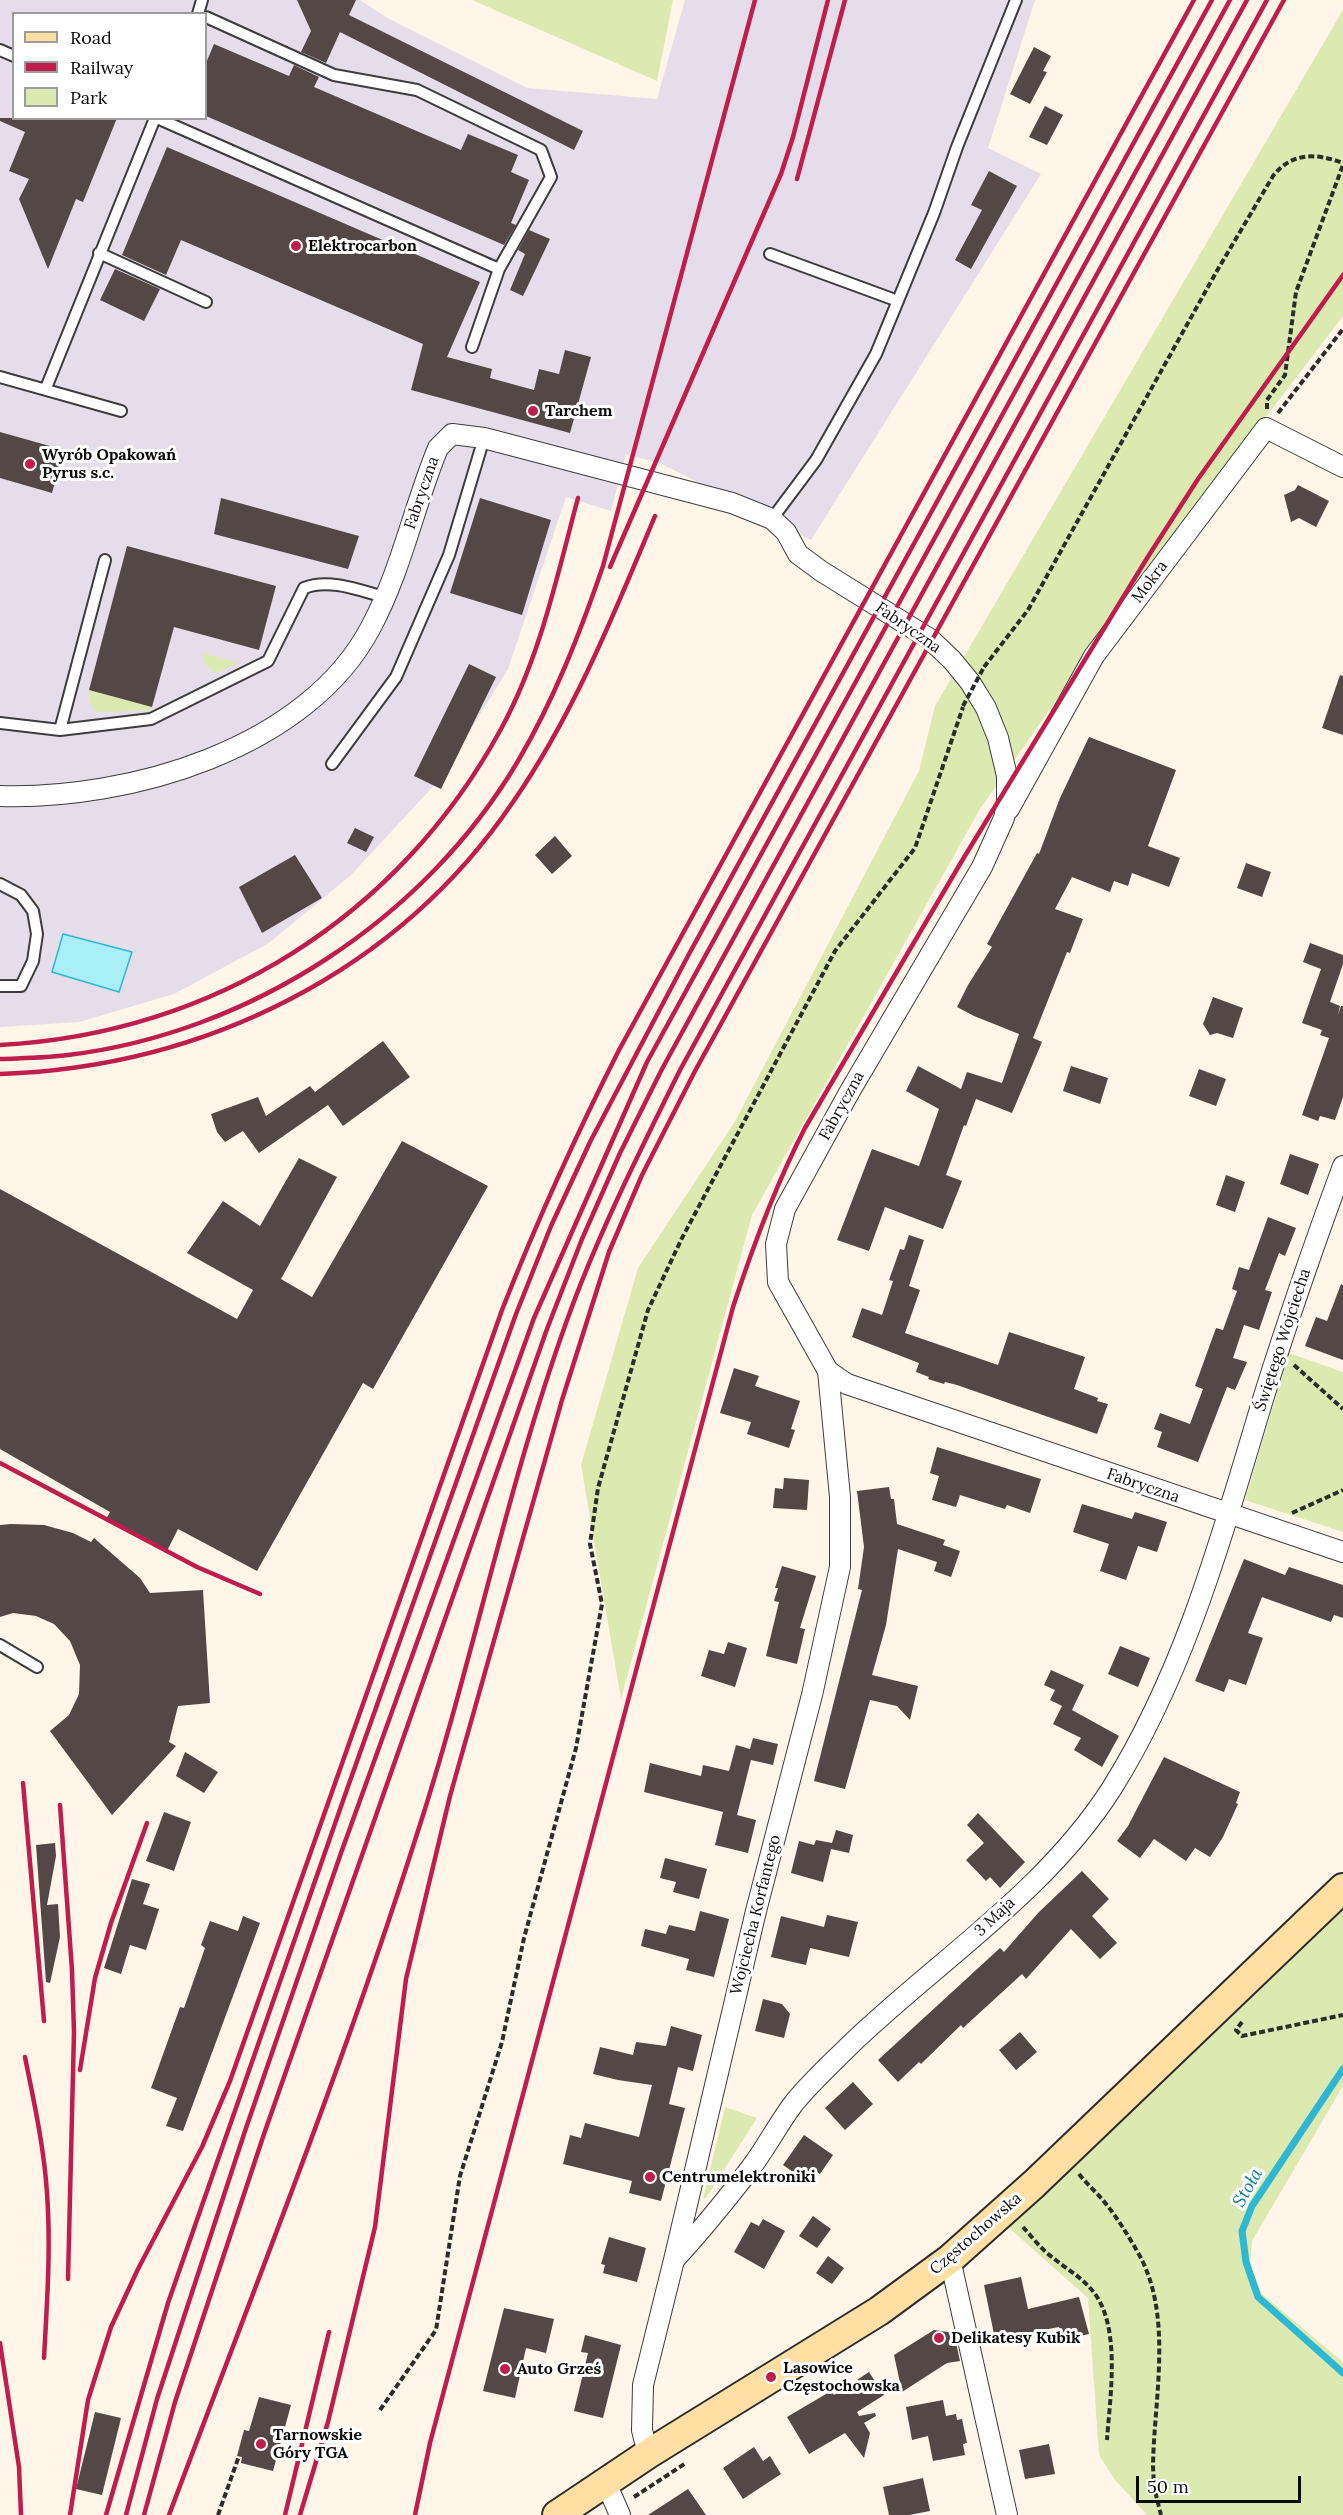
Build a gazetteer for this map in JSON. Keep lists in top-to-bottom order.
{
  "streets": {
    "street": [
      "Fabryczna",
      "Mokra",
      "Świętego Wojciecha",
      "Wojciecha Korfantego",
      "3 Maja",
      "Częstochowska"
    ]
  },
  "crossings": [
    ["Fabryczna", "Mokra"],
    ["Fabryczna", "Świętego Wojciecha"],
    ["Fabryczna", "Wojciecha Korfantego"],
    ["Fabryczna", "3 Maja"],
    ["Świętego Wojciecha", "3 Maja"],
    ["Wojciecha Korfantego", "3 Maja"],
    ["Wojciecha Korfantego", "Częstochowska"]
  ],
  "water": ["Stoła"],
  "places": [
    "Elektrocarbon",
    "Tarchem",
    "Wyrób Opakowań Pyrus s.c.",
    "Centrumelektroniki",
    "Delikatesy Kubik",
    "Auto Grześ",
    "Lasowice Częstochowska",
    "Tarnowskie Góry TGA"
  ],
  "legend": ["Road", "Railway", "Park"],
  "scale_bar": "50 m"
}
